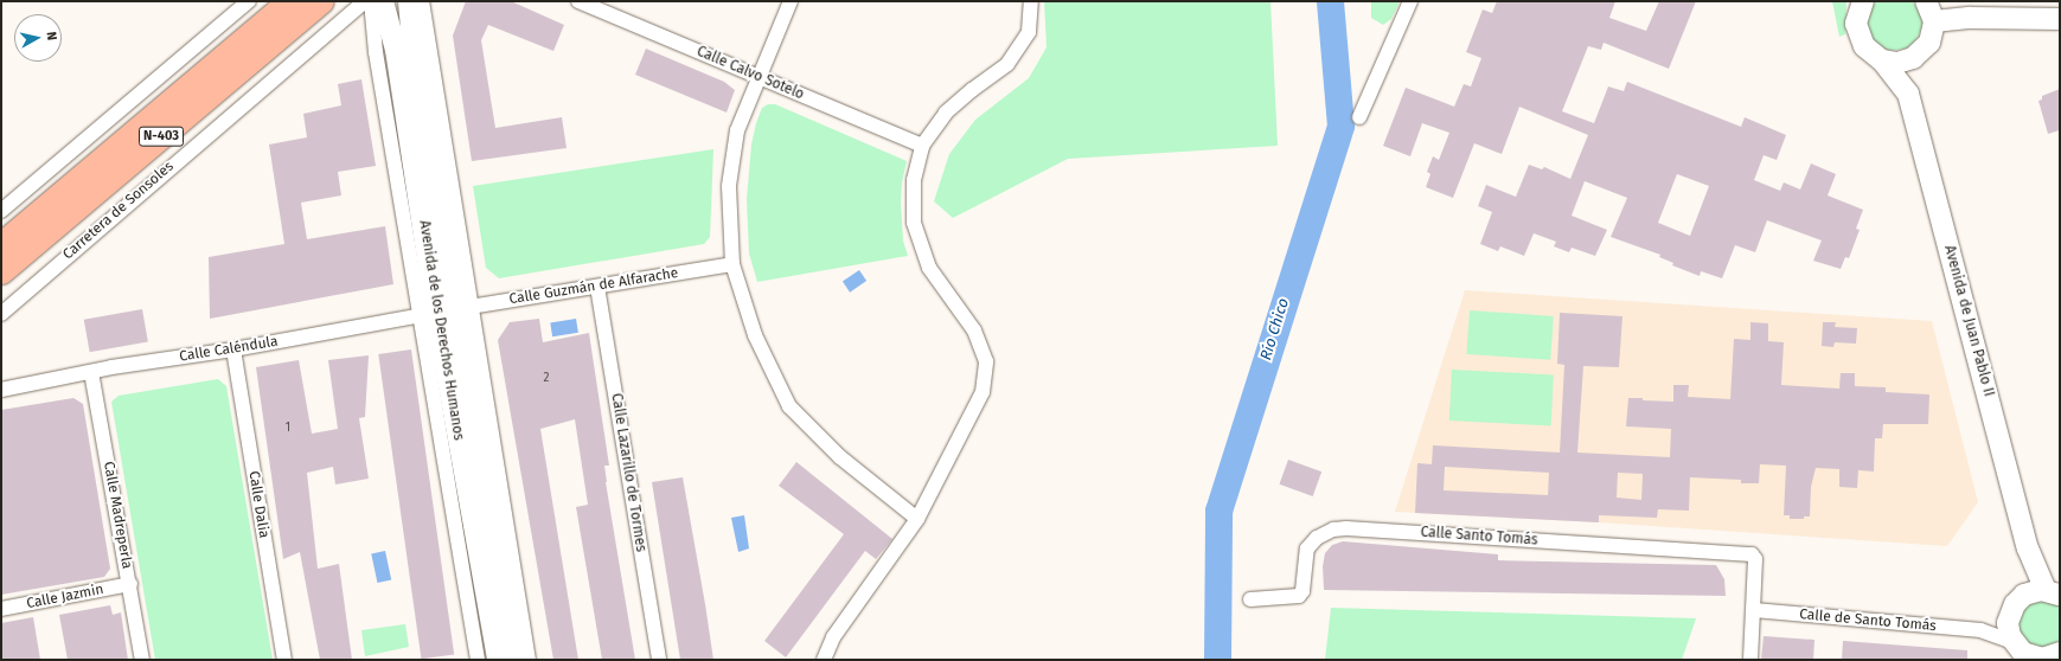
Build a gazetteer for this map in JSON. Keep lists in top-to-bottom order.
{
  "streets": {
    "highway": ["N-403", "Carretera de Sonsoles"],
    "main road": ["Avenida de Juan Pablo II", "Avenida de los Derechos Humanos"],
    "street": [
      "Calle Calvo Sotelo",
      "Calle Guzmán de Alfarache",
      "Calle Caléndula",
      "Calle Lazarillo de Tormes",
      "Calle Dalia",
      "Calle Madreperla",
      "Calle Santo Tomás",
      "Calle Jazmin",
      "Calle de Santo Tomás"
    ]
  },
  "crossings": [
    ["Calle Guzmán de Alfarache", "Avenida de los Derechos Humanos"],
    ["Calle Guzmán de Alfarache", "Calle Caléndula"],
    ["Calle Guzmán de Alfarache", "Calle Lazarillo de Tormes"],
    ["Avenida de los Derechos Humanos", "Calle Caléndula"],
    ["Calle Caléndula", "Calle Dalia"],
    ["Calle Caléndula", "Calle Madreperla"],
    ["Calle Madreperla", "Calle Jazmin"],
    ["Calle Santo Tomás", "Calle de Santo Tomás"]
  ],
  "water": ["Río Chico"],
  "house_numbers": ["2", "1"],
  "north": "right"
}
